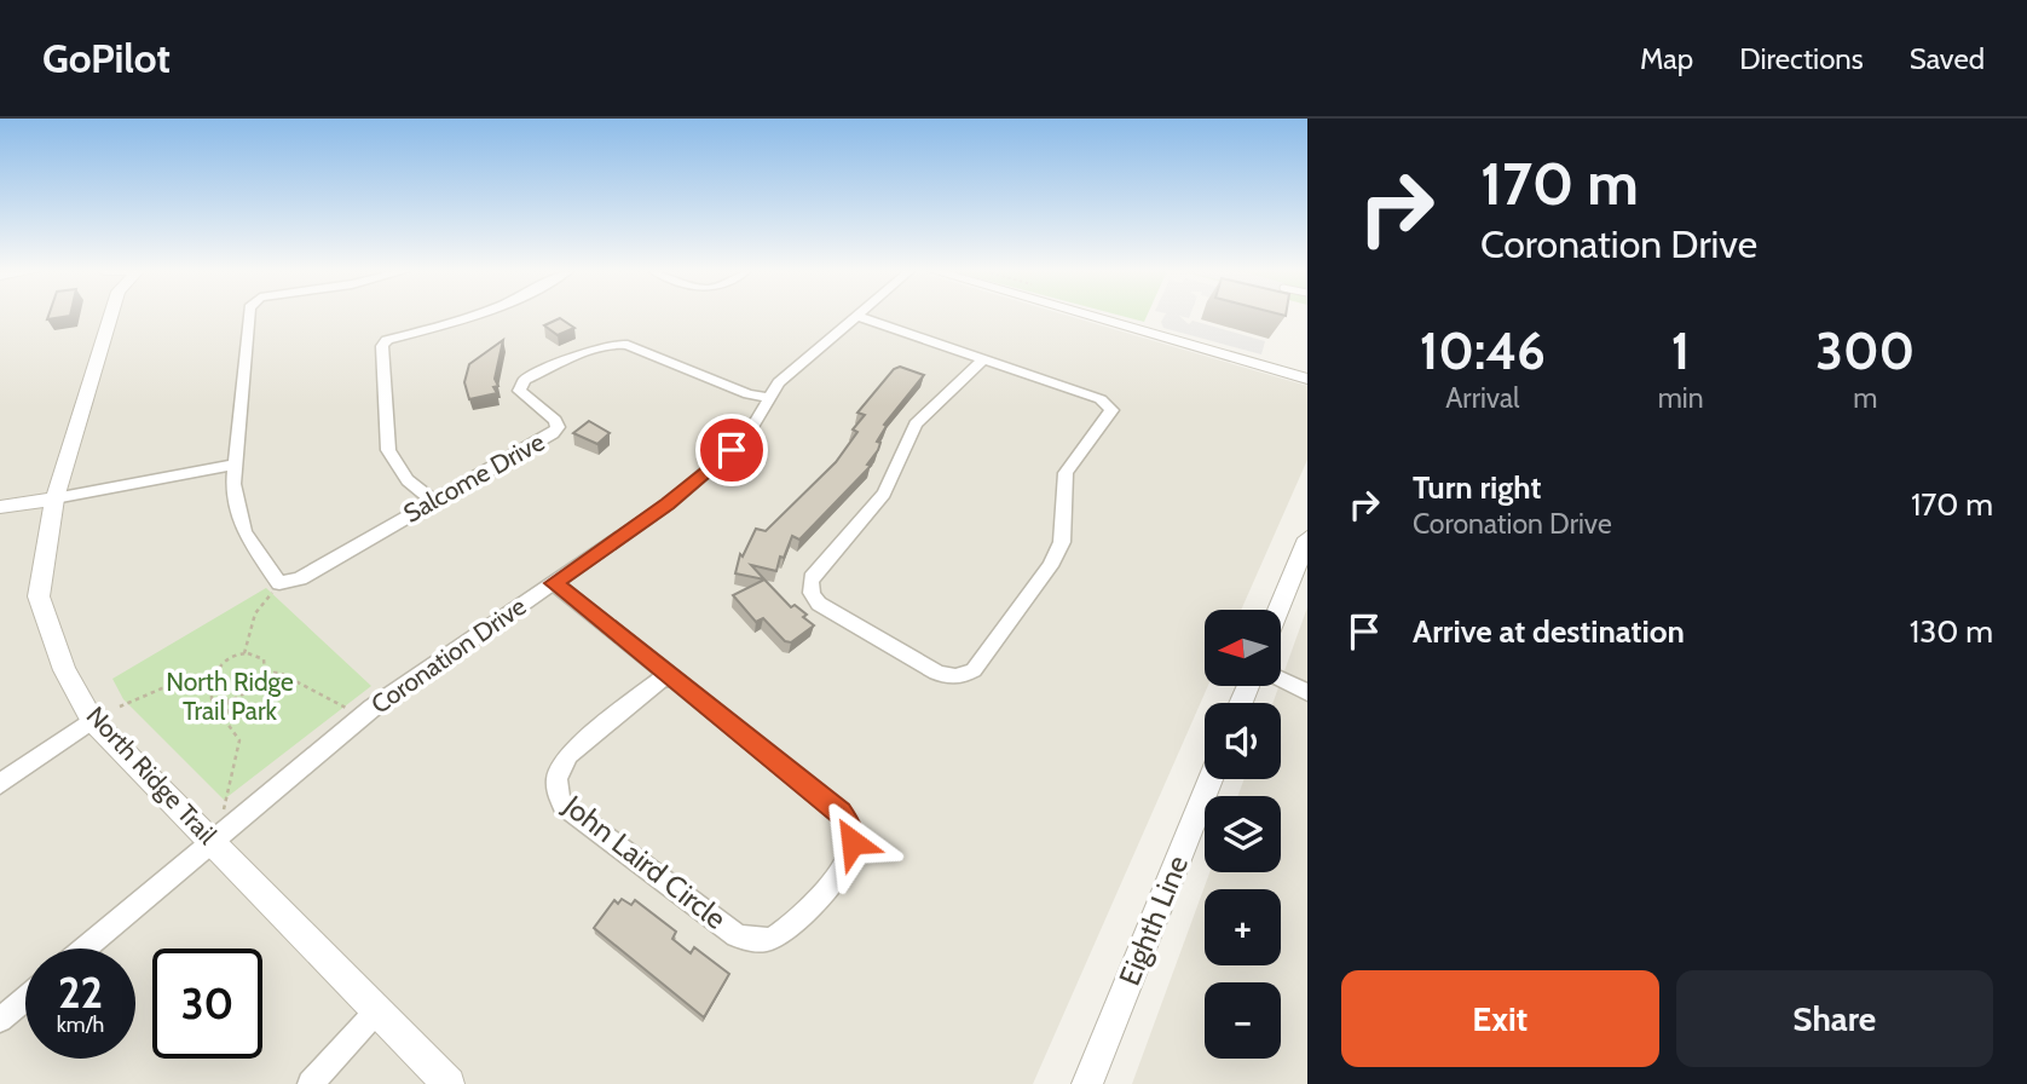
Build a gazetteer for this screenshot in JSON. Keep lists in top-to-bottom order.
{
  "streets": {
    "street": [
      "Salcome Drive",
      "Coronation Drive",
      "North Ridge Trail",
      "John Laird Circle",
      "Eighth Line"
    ]
  },
  "crossings": [
    ["Salcome Drive", "Coronation Drive"],
    ["Coronation Drive", "North Ridge Trail"],
    ["Coronation Drive", "John Laird Circle"]
  ],
  "parks": ["North Ridge Trail Park"],
  "north": "left",
  "page": {
    "header": "GoPilot",
    "nav": ["Map", "Directions", "Saved"],
    "turn": ["170 m", "Coronation Drive"],
    "eta": [
      "10:46",
      "Arrival",
      "1",
      "min",
      "300",
      "m"
    ],
    "list": [
      {
        "name": "Turn right",
        "note": "Coronation Drive",
        "value": "170 m"
      },
      {
        "name": "Arrive at destination",
        "value": "130 m"
      }
    ],
    "map_buttons": ["+", "−"],
    "speed": "22 km/h",
    "limit": "30",
    "buttons": ["Exit", "Share"]
  }
}
